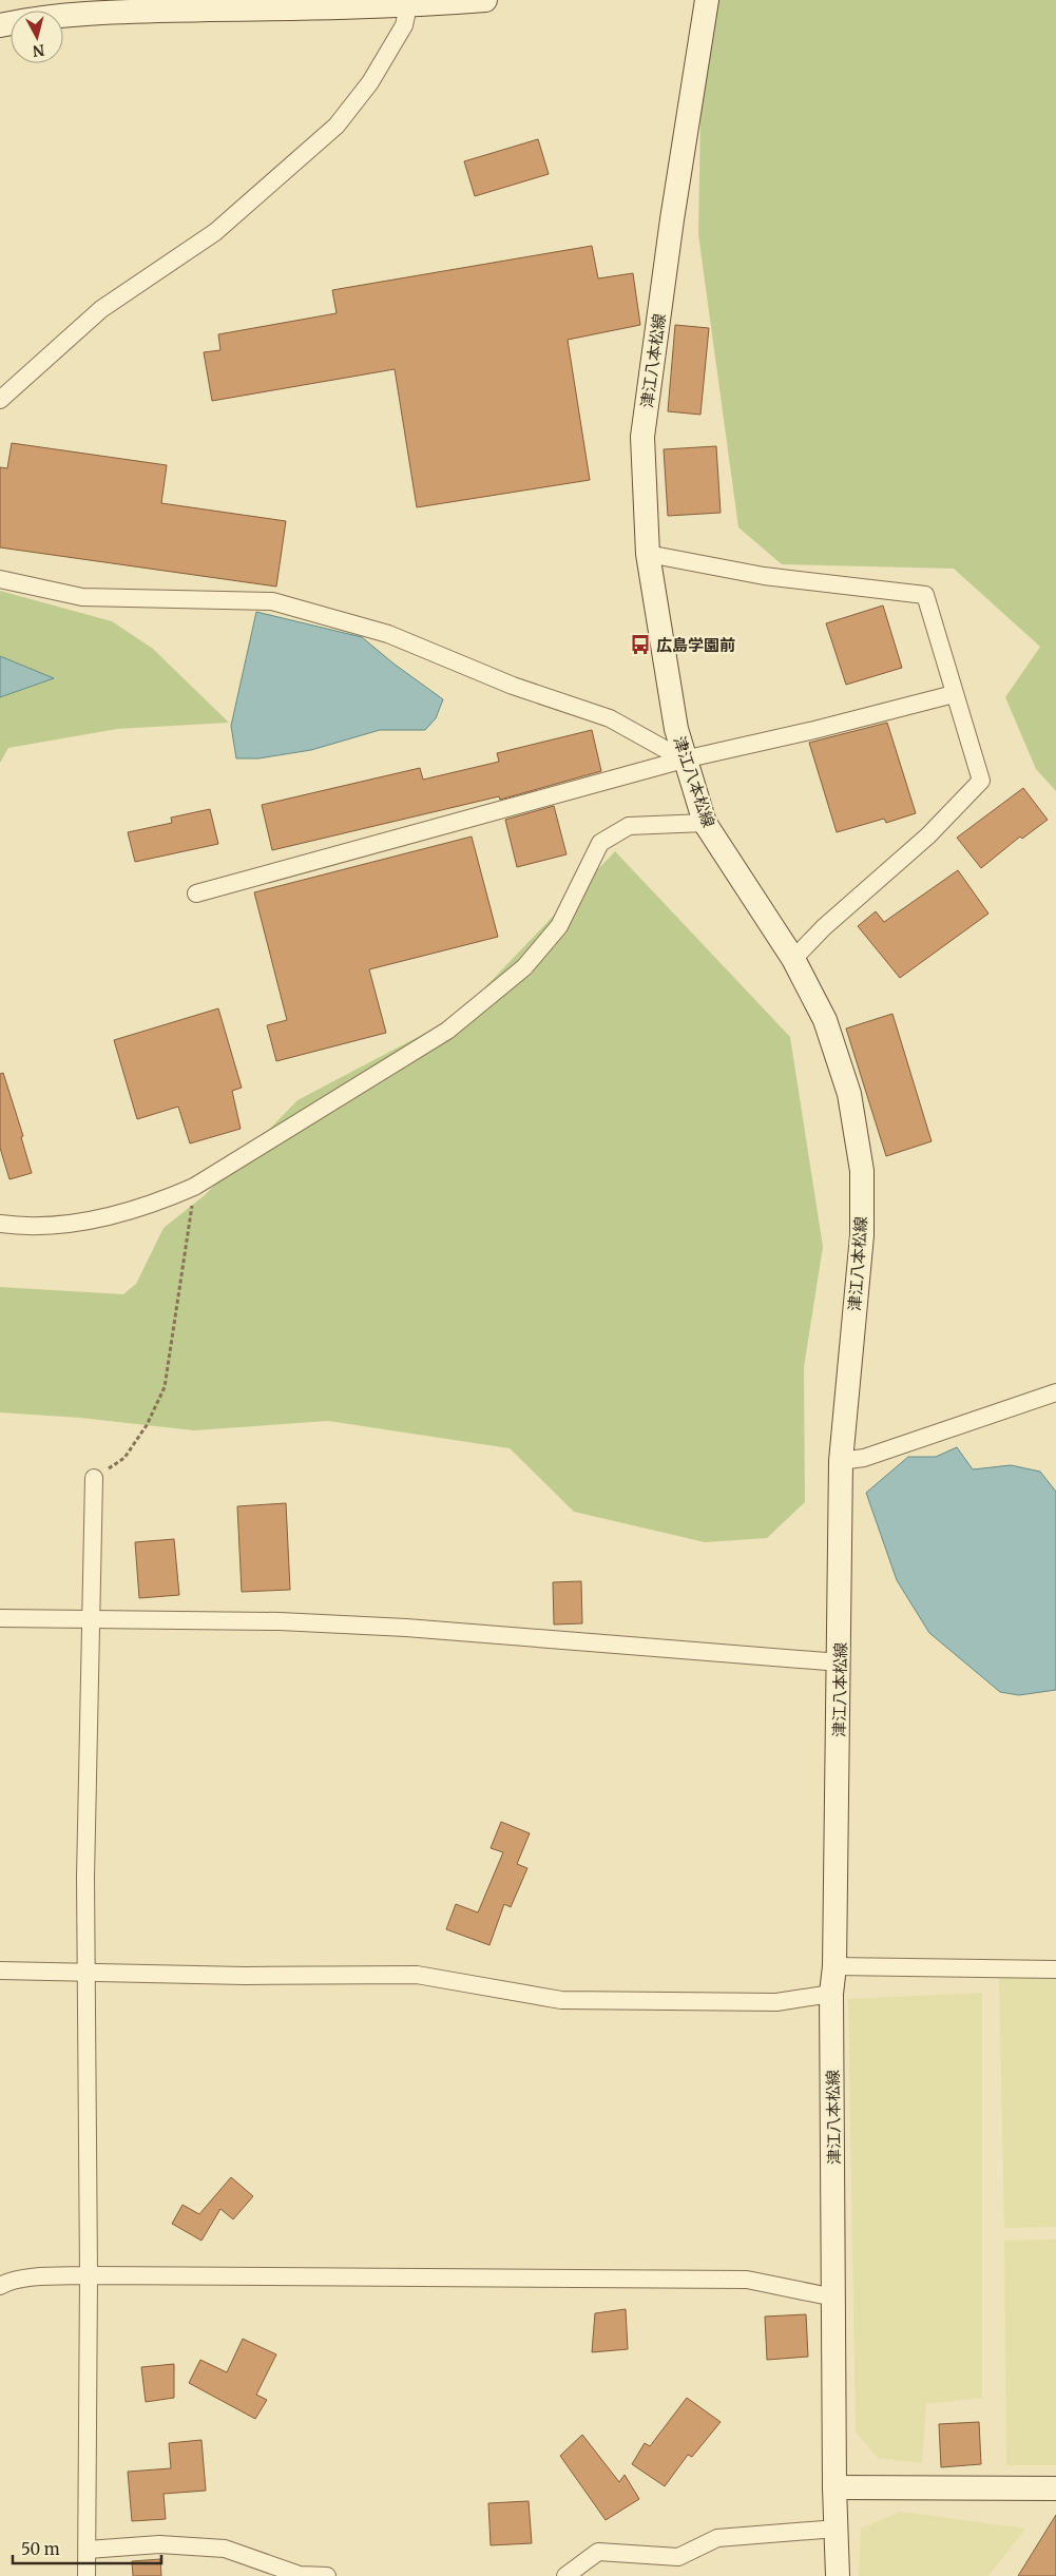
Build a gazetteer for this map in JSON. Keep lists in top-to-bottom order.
{
  "streets": {
    "main road": ["津江八本松線"]
  },
  "places": {
    "bus stop": ["広島学園前"]
  },
  "scale_bar": "50 m",
  "north": "bottom"
}
